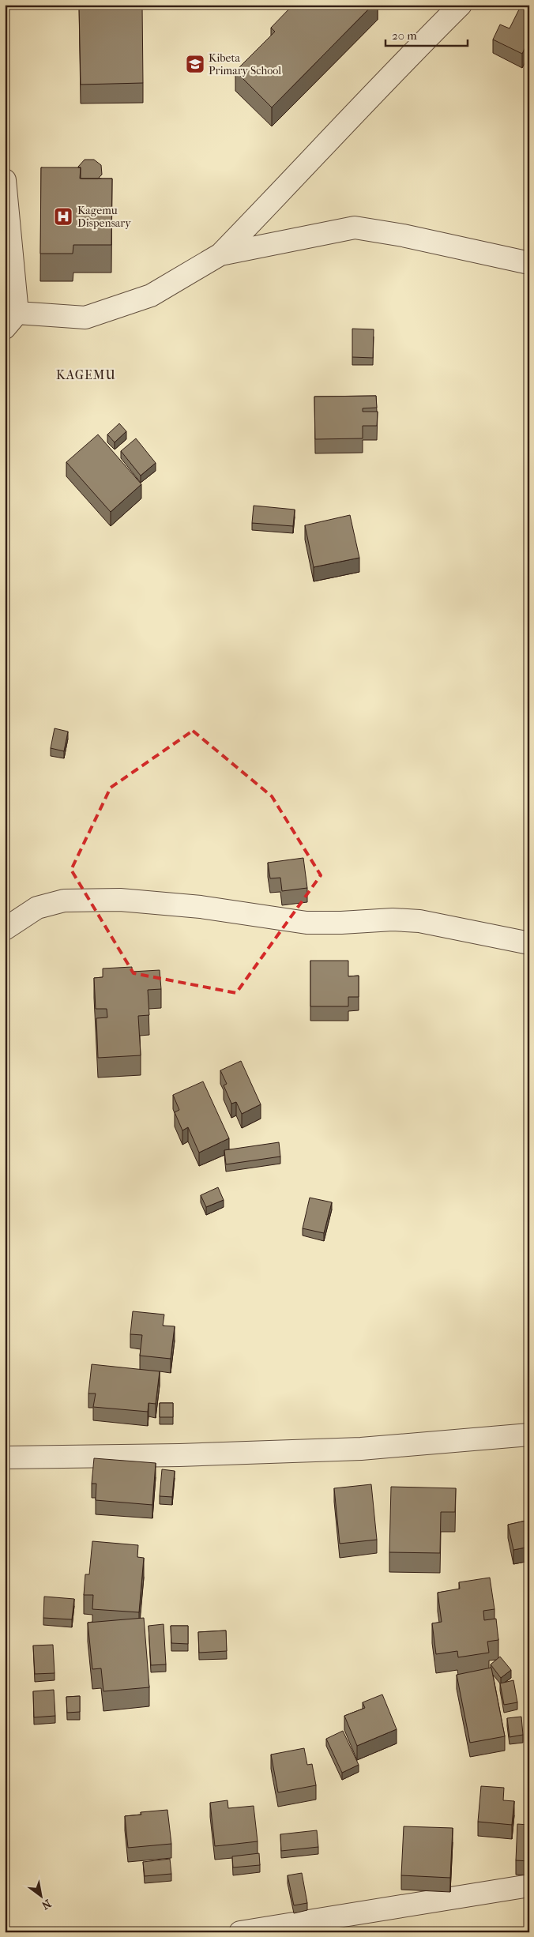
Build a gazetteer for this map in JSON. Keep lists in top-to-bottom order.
{
  "districts": ["KAGEMU"],
  "places": {
    "school or university": ["Kibeta Primary School"],
    "hospital": ["Kagemu Dispensary"]
  },
  "scale_bar": "20 m",
  "north": "bottom right"
}
